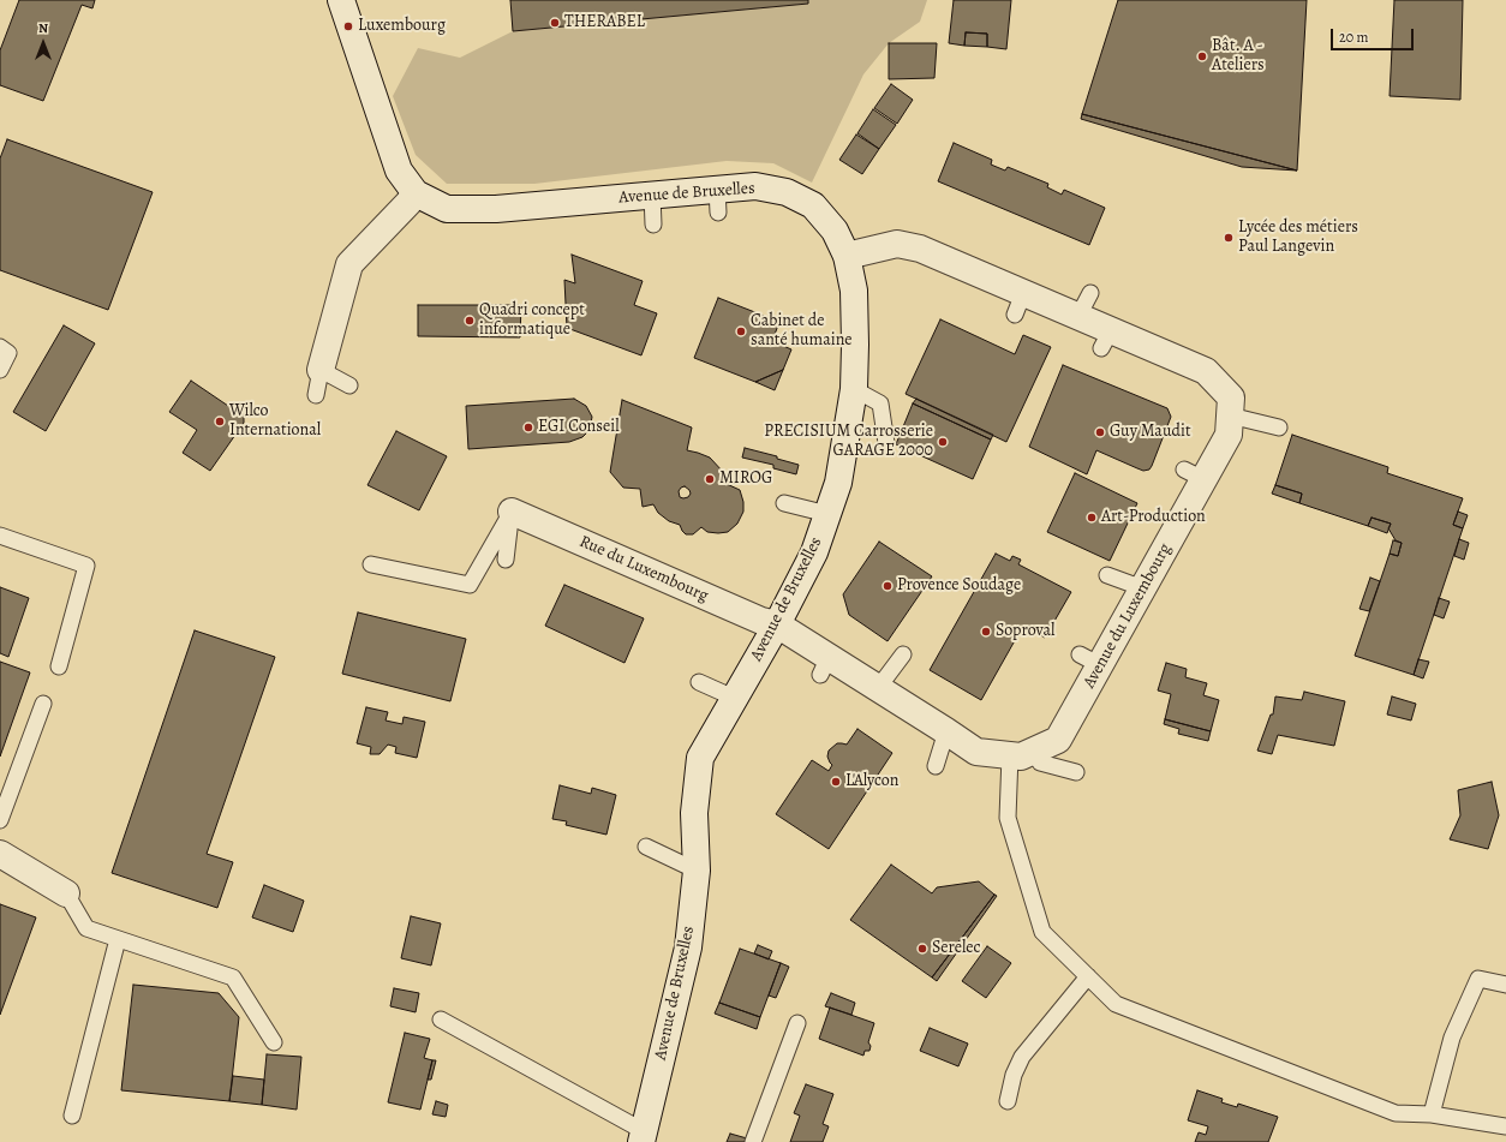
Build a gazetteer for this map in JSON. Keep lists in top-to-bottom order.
{
  "streets": {
    "street": ["Avenue de Bruxelles", "Rue du Luxembourg", "Avenue du Luxembourg"]
  },
  "crossings": [
    ["Avenue de Bruxelles", "Rue du Luxembourg"],
    ["Avenue de Bruxelles", "Avenue du Luxembourg"],
    ["Rue du Luxembourg", "Avenue du Luxembourg"]
  ],
  "places": [
    "THERABEL",
    "Luxembourg",
    "Bât. A - Ateliers",
    "Lycée des métiers Paul Langevin",
    "Quadri concept informatique",
    "Cabinet de santé humaine",
    "Wilco International",
    "EGI Conseil",
    "Guy Maudit",
    "PRECISIUM Carrosserie GARAGE 2000",
    "MIROG",
    "Art-Production",
    "Provence Soudage",
    "Soproval",
    "L'Alycon",
    "Serelec"
  ],
  "scale_bar": "20 m",
  "north": "top"
}
